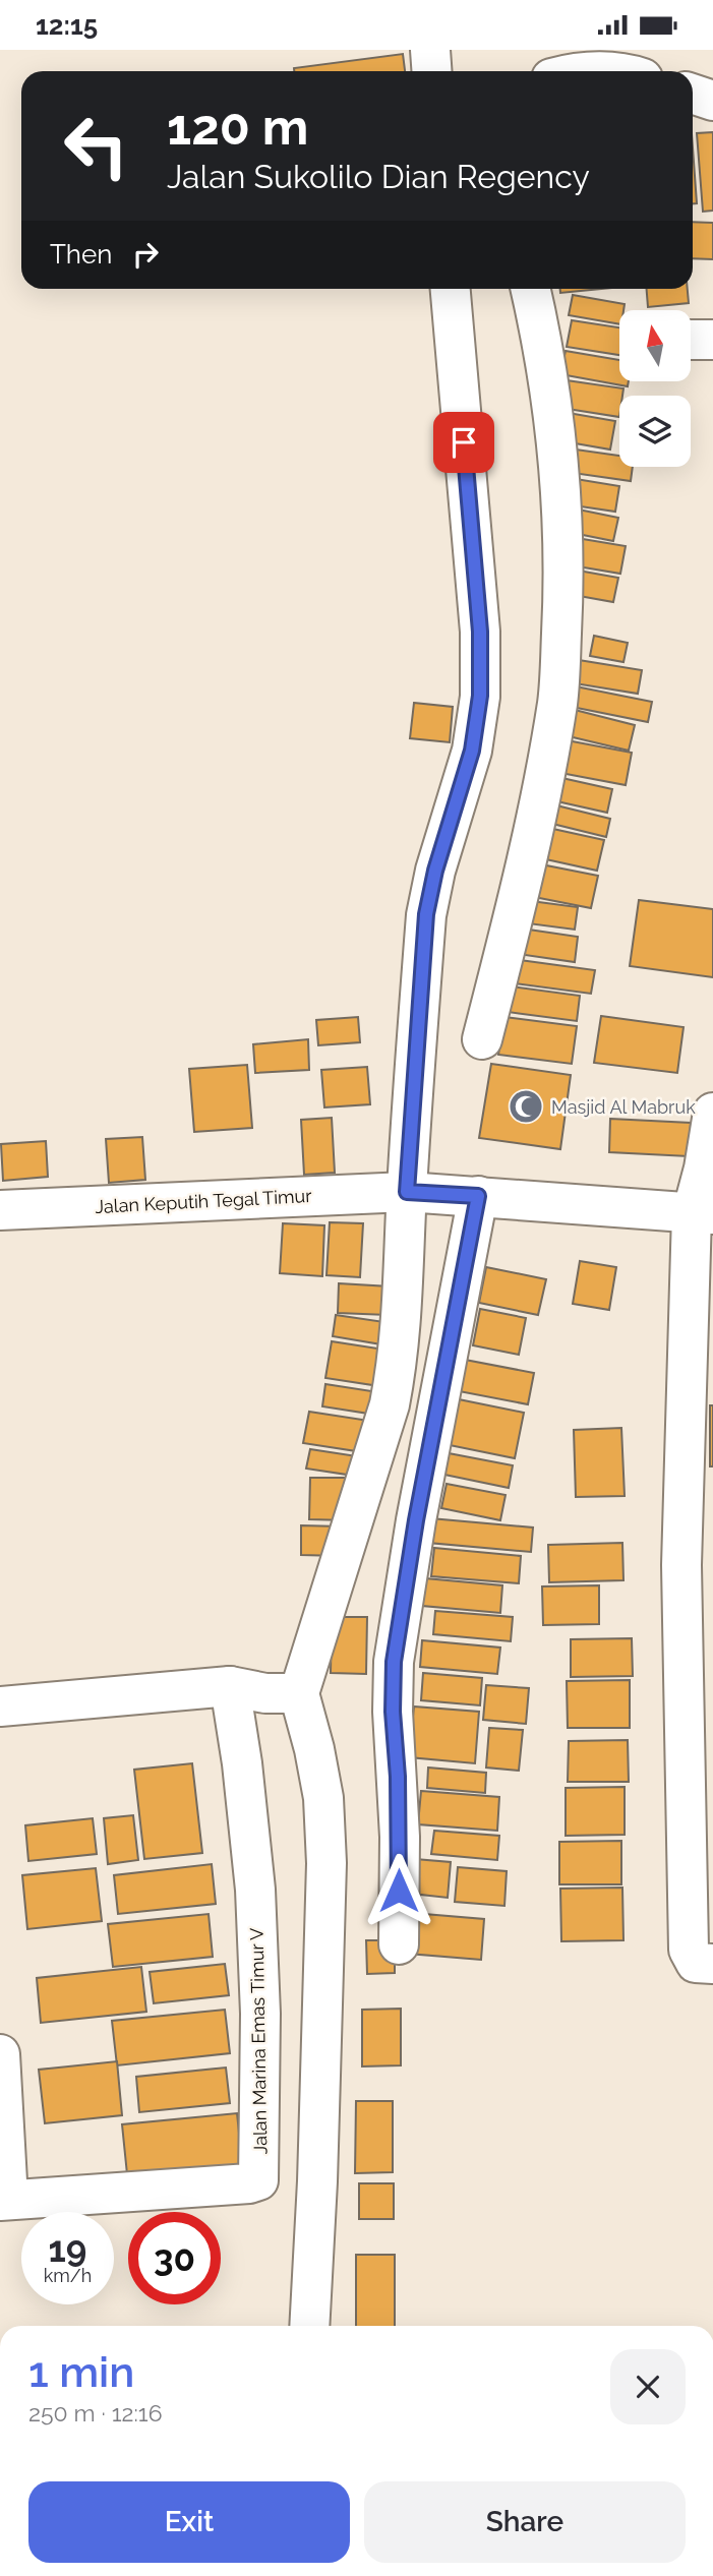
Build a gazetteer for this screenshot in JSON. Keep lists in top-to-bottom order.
{
  "streets": {
    "street": ["Jalan Keputih Tegal Timur", "Jalan Marina Emas Timur V"]
  },
  "places": {
    "mosque": ["Masjid Al Mabruk"]
  },
  "north": "top",
  "page": {
    "status": "12:15",
    "turn": ["120 m", "Jalan Sukolilo Dian Regency"],
    "then": "Then",
    "speed": "19 km/h",
    "limit": "30",
    "heading": ["1 min", "250 m · 12:16"],
    "buttons": ["Exit", "Share"]
  }
}
